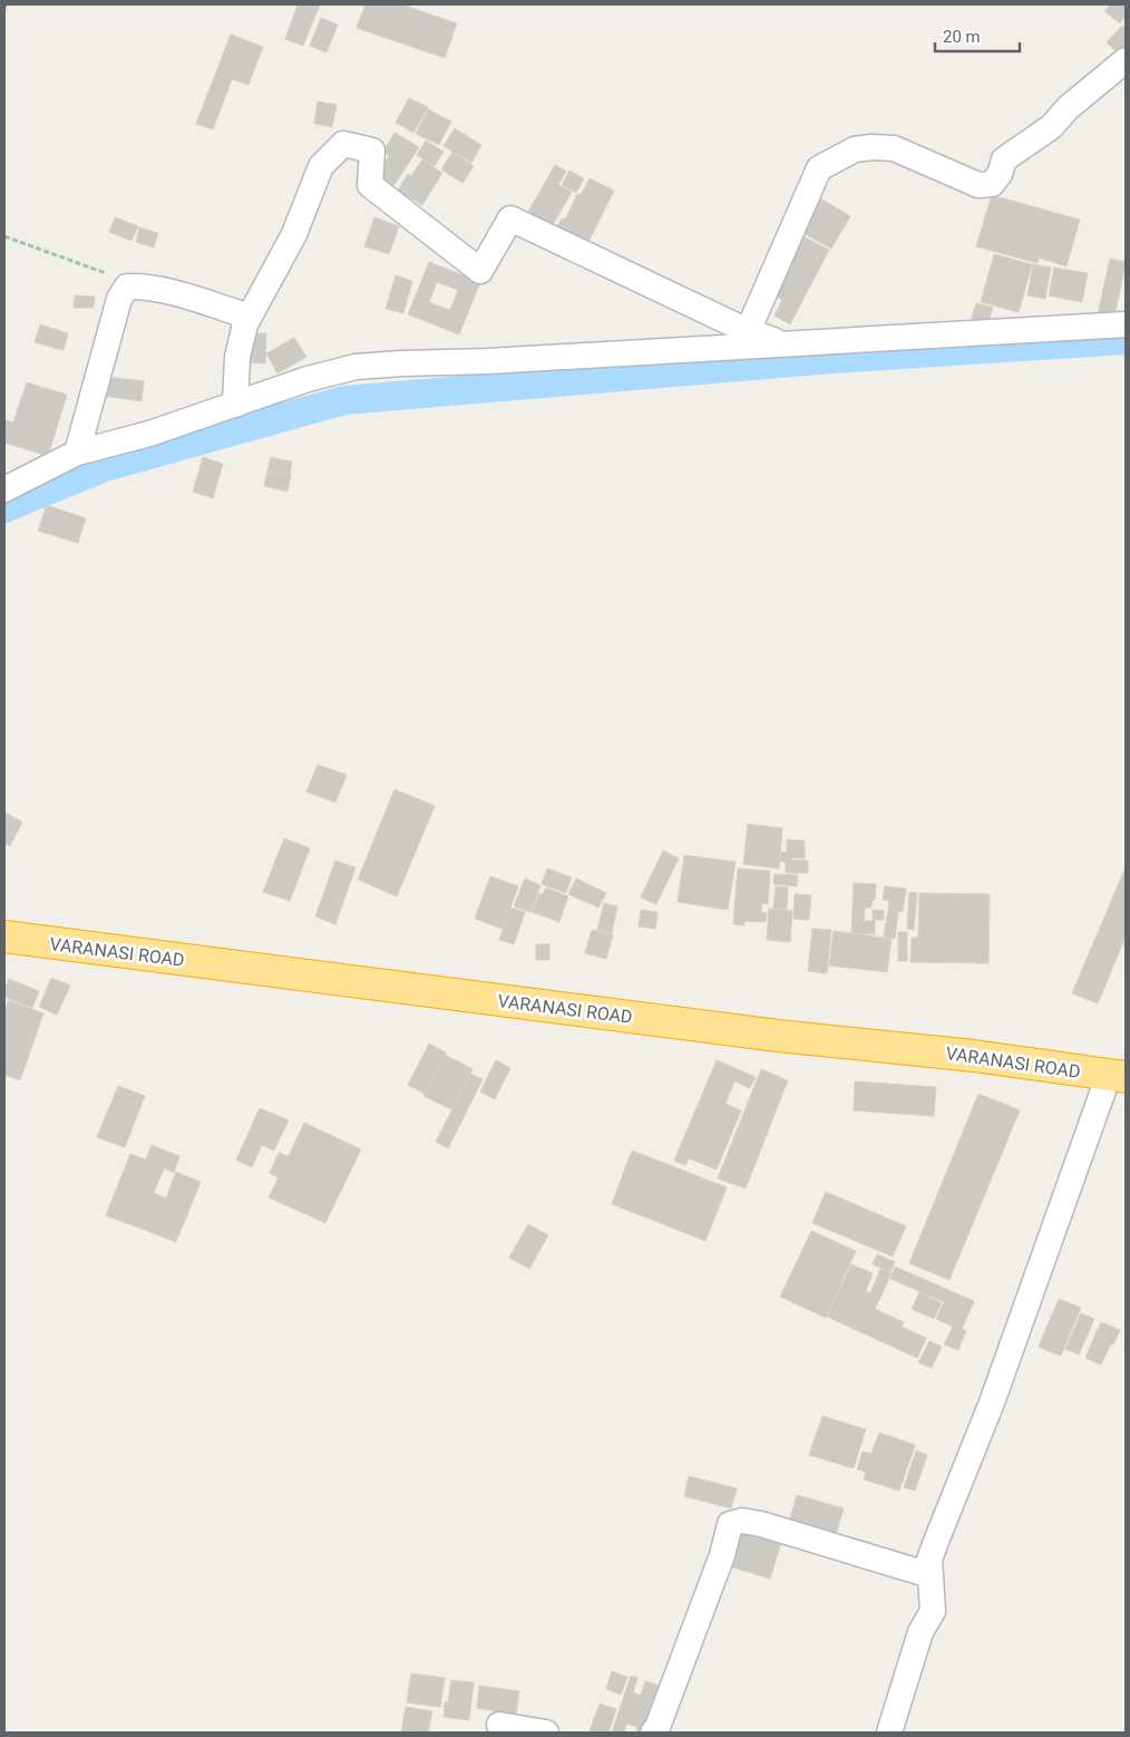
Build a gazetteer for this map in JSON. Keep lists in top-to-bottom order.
{
  "streets": {
    "highway": ["VARANASI ROAD"]
  },
  "scale_bar": "20 m"
}
